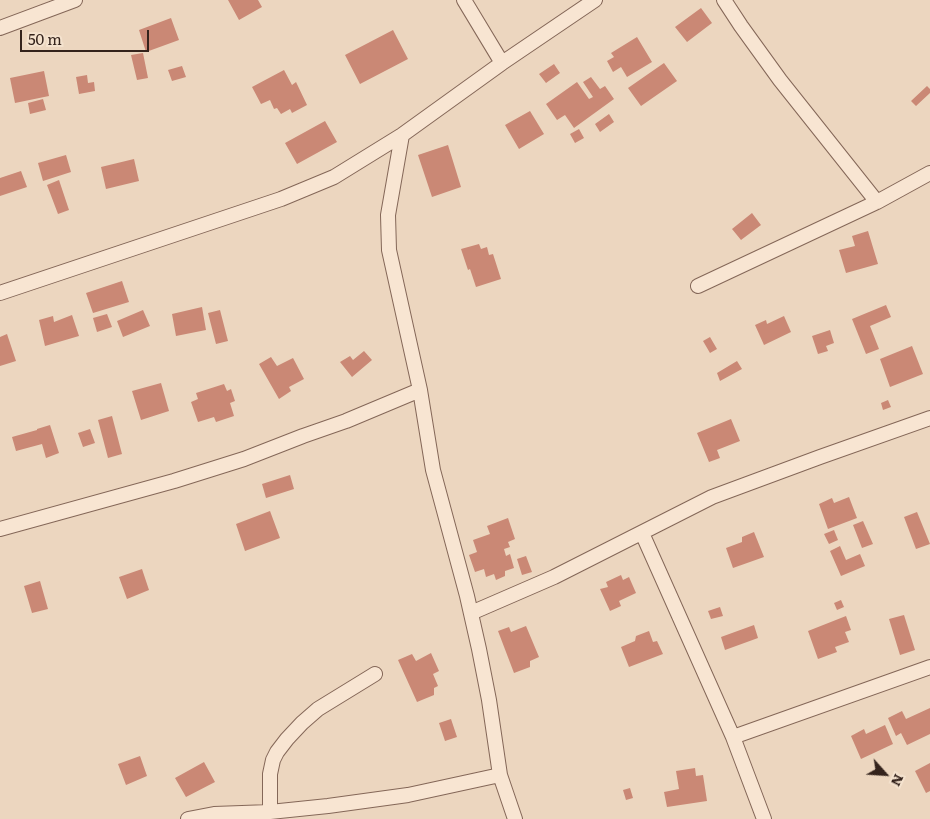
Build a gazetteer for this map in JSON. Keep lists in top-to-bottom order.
{
  "scale_bar": "50 m",
  "north": "bottom right"
}
